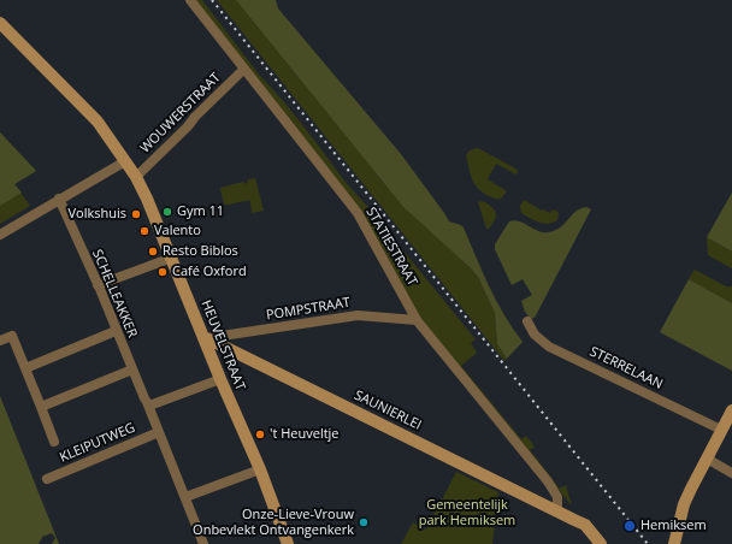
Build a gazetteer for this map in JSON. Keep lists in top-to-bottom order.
{
  "streets": {
    "main road": ["HEUVELSTRAAT", "SAUNIERLEI"],
    "street": [
      "WOUWERSTRAAT",
      "STATIESTRAAT",
      "SCHELLEAKKER",
      "POMPSTRAAT",
      "STERRELAAN",
      "KLEIPUTWEG"
    ]
  },
  "crossings": [
    ["WOUWERSTRAAT", "STATIESTRAAT"],
    ["WOUWERSTRAAT", "HEUVELSTRAAT"],
    ["STATIESTRAAT", "POMPSTRAAT"],
    ["STATIESTRAAT", "SAUNIERLEI"],
    ["SCHELLEAKKER", "KLEIPUTWEG"],
    ["POMPSTRAAT", "HEUVELSTRAAT"],
    ["POMPSTRAAT", "SAUNIERLEI"],
    ["HEUVELSTRAAT", "SAUNIERLEI"]
  ],
  "parks": ["Gemeentelijk park Hemiksem"],
  "places": [
    "Gym 11",
    "Volkshuis",
    "Valento",
    "Resto Biblos",
    "Café Oxford",
    "'t Heuveltje",
    "Onze-Lieve-Vrouw Onbevlekt Ontvangenkerk",
    "Hemiksem"
  ]
}
